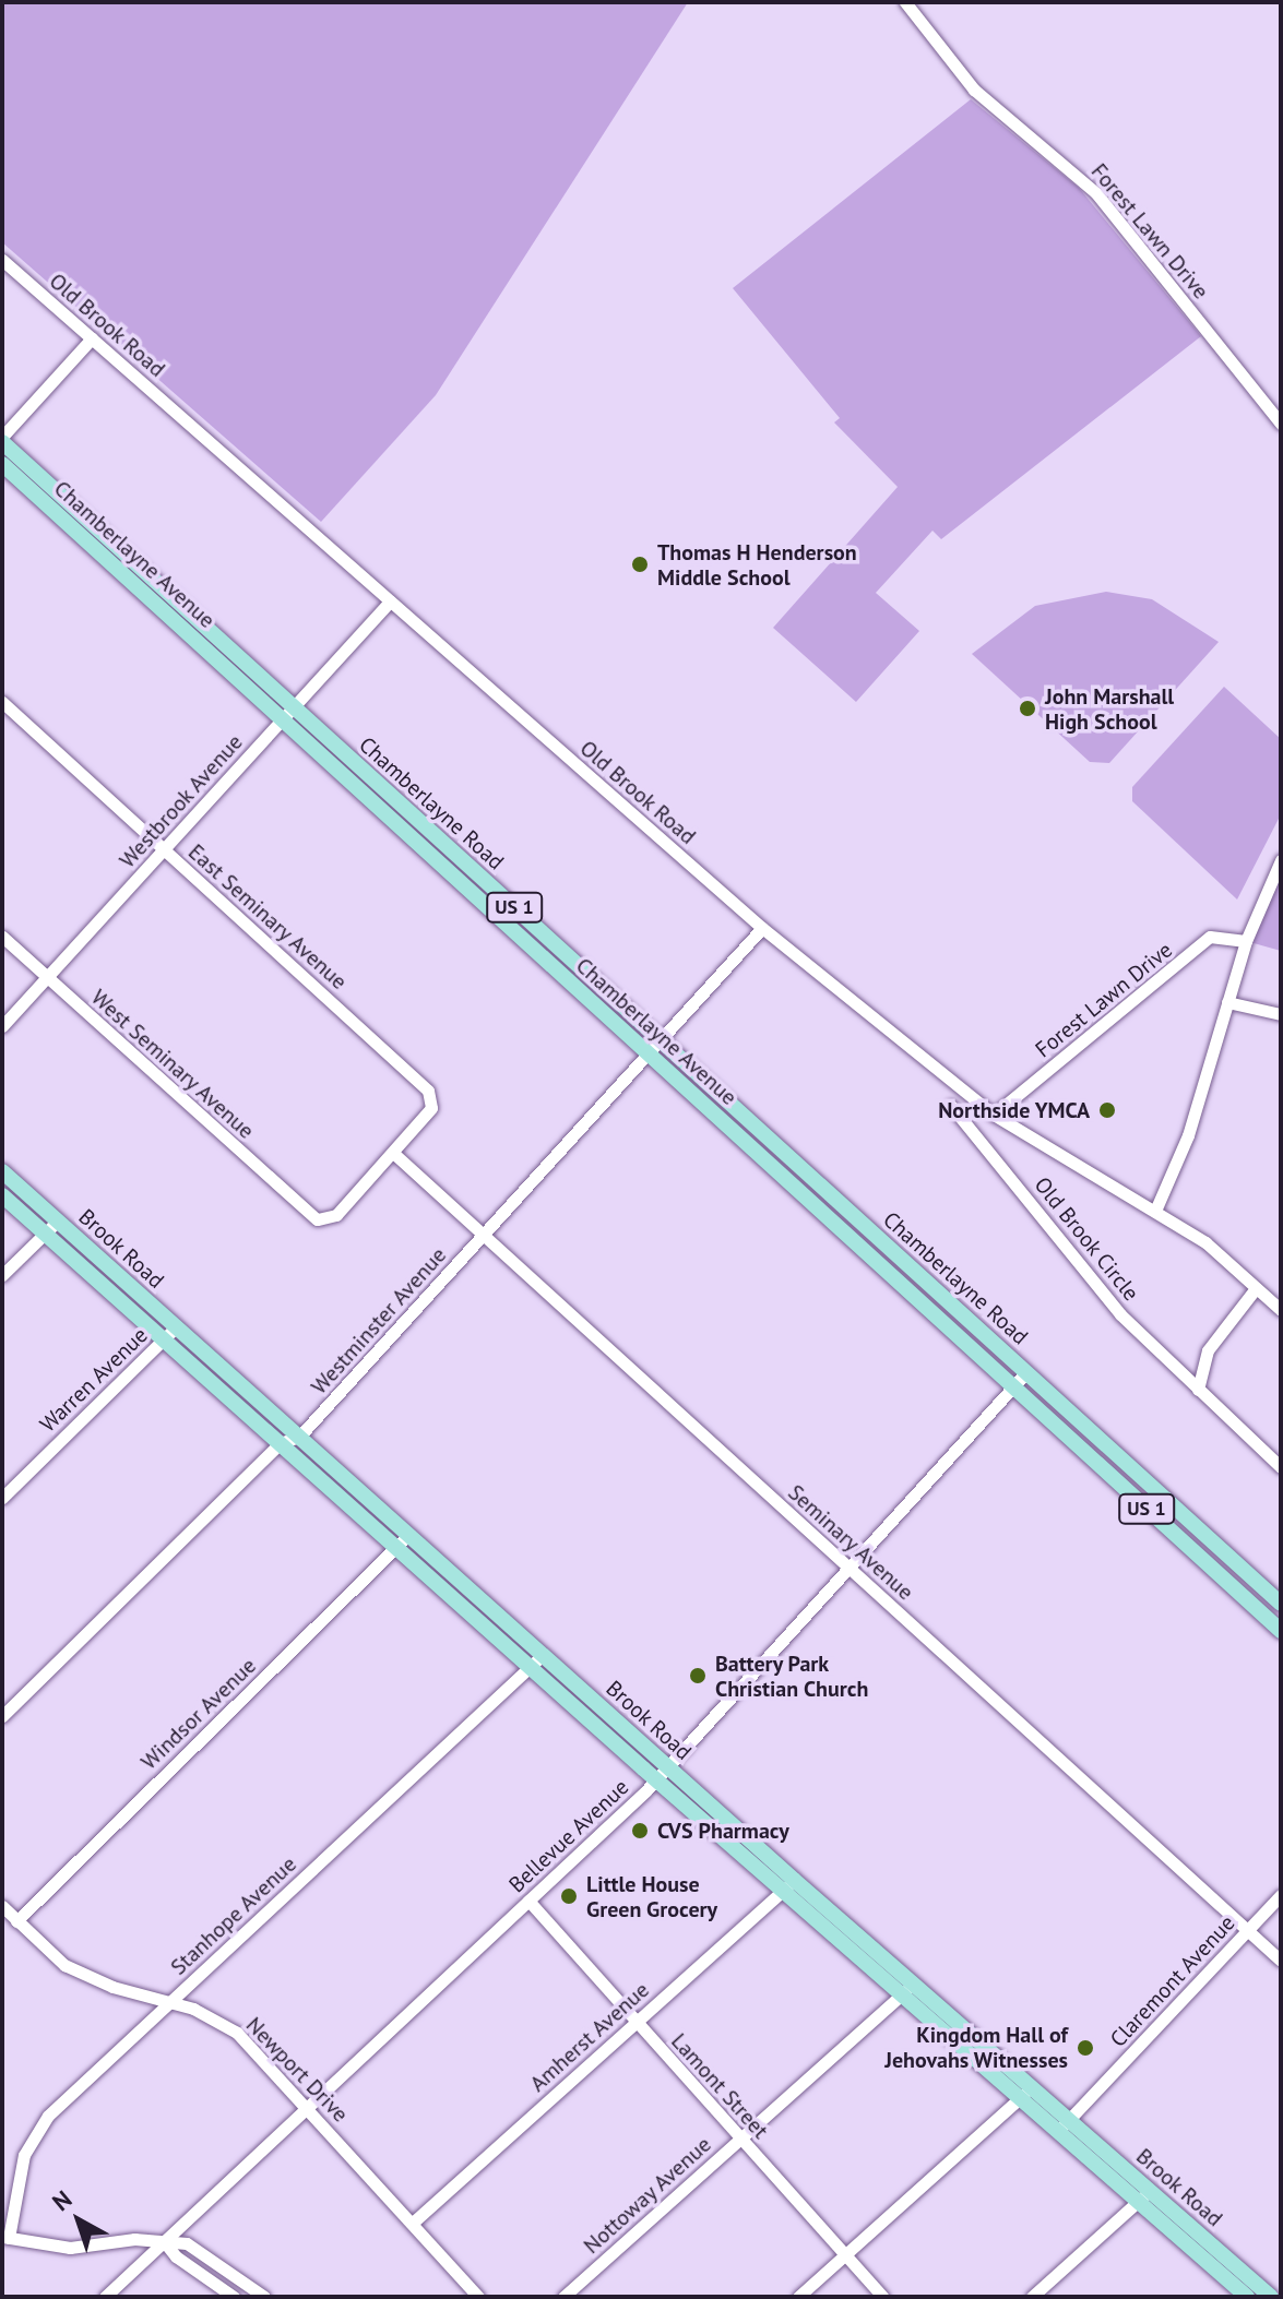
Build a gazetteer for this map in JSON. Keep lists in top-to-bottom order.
{
  "streets": {
    "main road": [
      "Chamberlayne Avenue",
      "Chamberlayne Road",
      "US 1",
      "Brook Road"
    ],
    "street": [
      "Forest Lawn Drive",
      "Old Brook Road",
      "Westbrook Avenue",
      "East Seminary Avenue",
      "West Seminary Avenue",
      "Old Brook Circle",
      "Westminster Avenue",
      "Warren Avenue",
      "Seminary Avenue",
      "Windsor Avenue",
      "Bellevue Avenue",
      "Stanhope Avenue",
      "Claremont Avenue",
      "Amherst Avenue",
      "Newport Drive",
      "Lamont Street",
      "Nottoway Avenue"
    ]
  },
  "crossings": [
    ["Forest Lawn Drive", "Old Brook Road"],
    ["Old Brook Road", "Westbrook Avenue"],
    ["Old Brook Road", "Westminster Avenue"],
    ["Chamberlayne Avenue", "Westbrook Avenue"],
    ["Chamberlayne Avenue", "Chamberlayne Road"],
    ["Chamberlayne Avenue", "Westminster Avenue"],
    ["Chamberlayne Avenue", "Bellevue Avenue"],
    ["Westbrook Avenue", "Chamberlayne Road"],
    ["Westbrook Avenue", "East Seminary Avenue"],
    ["Westbrook Avenue", "West Seminary Avenue"],
    ["Chamberlayne Road", "US 1"],
    ["Chamberlayne Road", "Westminster Avenue"],
    ["Chamberlayne Road", "Bellevue Avenue"],
    ["US 1", "Bellevue Avenue"],
    ["East Seminary Avenue", "West Seminary Avenue"],
    ["East Seminary Avenue", "Seminary Avenue"],
    ["West Seminary Avenue", "Seminary Avenue"],
    ["Brook Road", "Westminster Avenue"],
    ["Brook Road", "Warren Avenue"],
    ["Brook Road", "Windsor Avenue"],
    ["Brook Road", "Bellevue Avenue"],
    ["Brook Road", "Stanhope Avenue"],
    ["Brook Road", "Claremont Avenue"],
    ["Brook Road", "Amherst Avenue"],
    ["Brook Road", "Nottoway Avenue"],
    ["Westminster Avenue", "Seminary Avenue"],
    ["Seminary Avenue", "Bellevue Avenue"],
    ["Seminary Avenue", "Claremont Avenue"],
    ["Windsor Avenue", "Newport Drive"],
    ["Bellevue Avenue", "Newport Drive"],
    ["Bellevue Avenue", "Lamont Street"],
    ["Stanhope Avenue", "Newport Drive"],
    ["Amherst Avenue", "Newport Drive"],
    ["Amherst Avenue", "Lamont Street"],
    ["Lamont Street", "Nottoway Avenue"]
  ],
  "places": [
    "Thomas H Henderson Middle School",
    "John Marshall High School",
    "Northside YMCA",
    "Battery Park Christian Church",
    "CVS Pharmacy",
    "Little House Green Grocery",
    "Kingdom Hall of Jehovahs Witnesses"
  ],
  "north": "top left"
}
